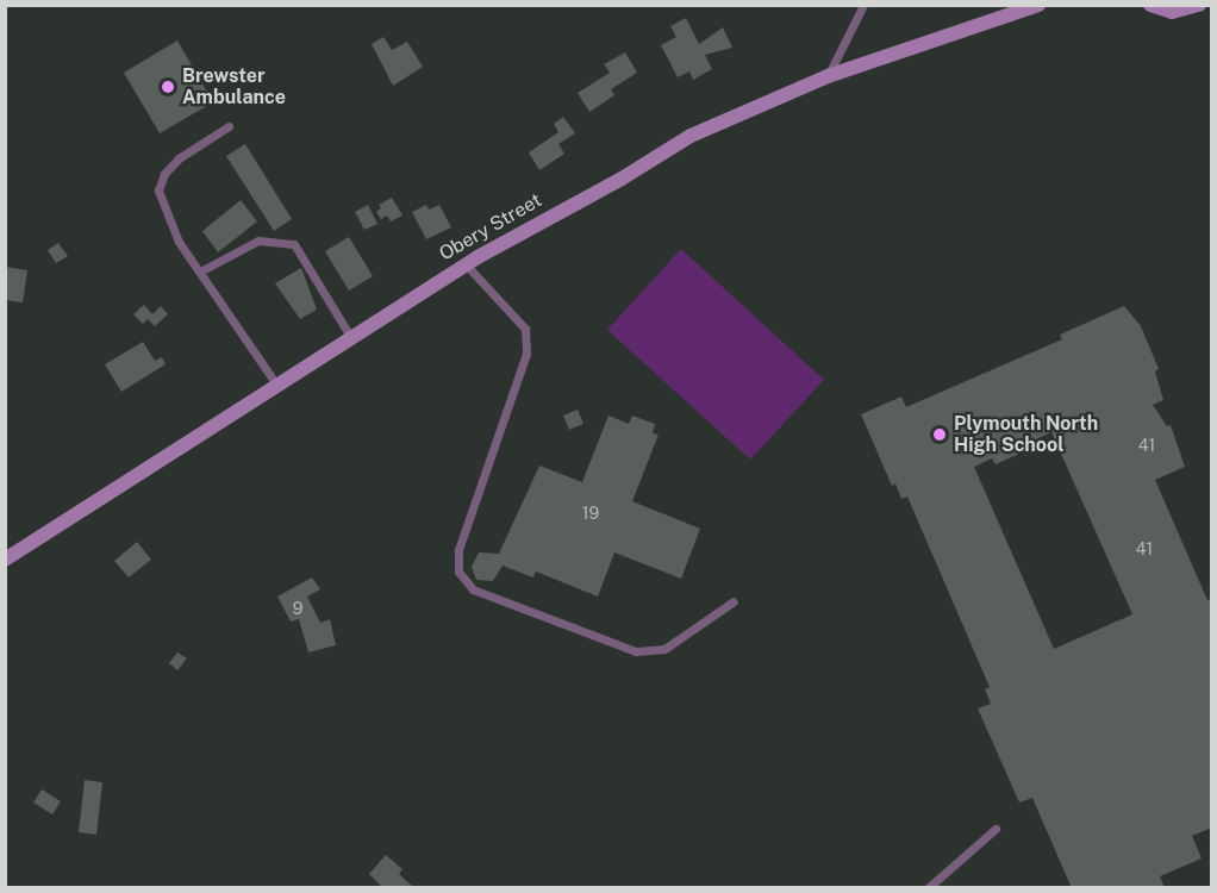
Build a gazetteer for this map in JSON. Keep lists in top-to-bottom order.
{
  "streets": {
    "main road": ["Obery Street"]
  },
  "places": ["Brewster Ambulance", "Plymouth North High School"],
  "house_numbers": [
    "41",
    "19",
    "41",
    "9"
  ]
}
